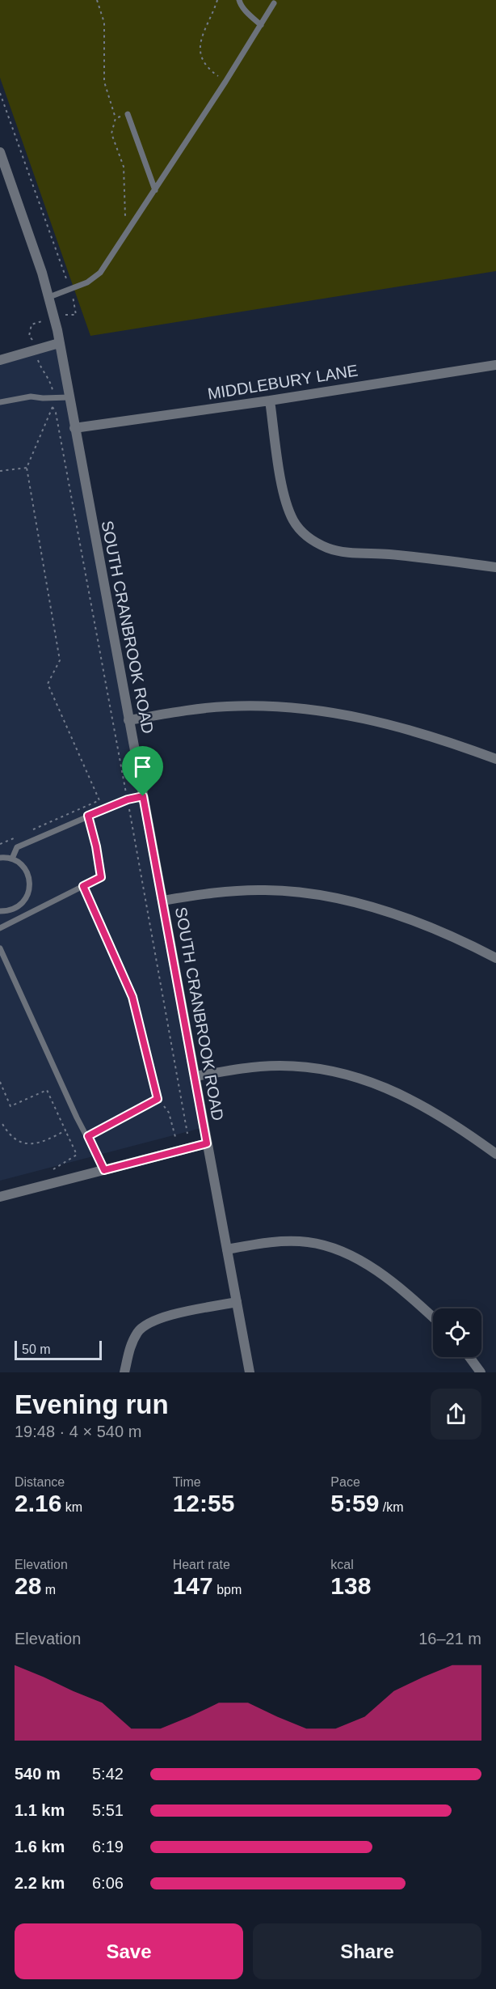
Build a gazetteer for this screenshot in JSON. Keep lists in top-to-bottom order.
{
  "streets": {
    "street": ["MIDDLEBURY LANE", "SOUTH CRANBROOK ROAD"]
  },
  "crossings": [
    ["MIDDLEBURY LANE", "SOUTH CRANBROOK ROAD"]
  ],
  "scale_bar": "50 m",
  "page": {
    "scale": "50 m",
    "heading": ["Evening run", "19:48 · 4 × 540 m"],
    "stats": [
      ["Distance", "2.16 km"],
      ["Time", "12:55"],
      ["Pace", "5:59 /km"],
      ["Elevation", "28 m"],
      ["Heart rate", "147 bpm"],
      ["kcal", "138"]
    ],
    "chart": ["Elevation", "16–21 m"],
    "list": [
      {
        "name": "540 m",
        "note": "5:42"
      },
      {
        "name": "1.1 km",
        "note": "5:51"
      },
      {
        "name": "1.6 km",
        "note": "6:19"
      },
      {
        "name": "2.2 km",
        "note": "6:06"
      }
    ],
    "buttons": ["Save", "Share"]
  }
}
